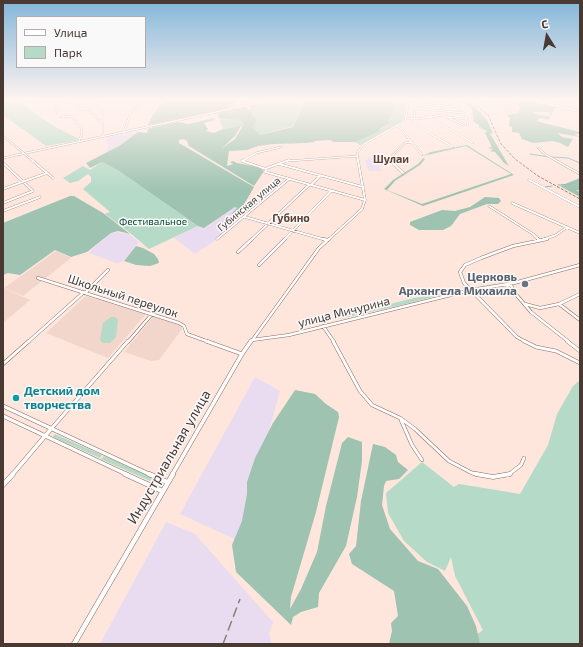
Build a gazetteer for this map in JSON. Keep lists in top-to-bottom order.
{
  "streets": {
    "street": [
      "Губинская улица",
      "Школьный переулок",
      "улица Мичурина",
      "Индустриальная улица"
    ]
  },
  "crossings": [
    ["Школьный переулок", "Индустриальная улица"],
    ["улица Мичурина", "Индустриальная улица"]
  ],
  "districts": ["Шулаи", "Губино"],
  "parks": ["Фестивальное"],
  "places": ["Церковь Архангела Михаила", "Детский дом творчества"],
  "legend": ["Улица", "Парк"],
  "north": "top"
}
